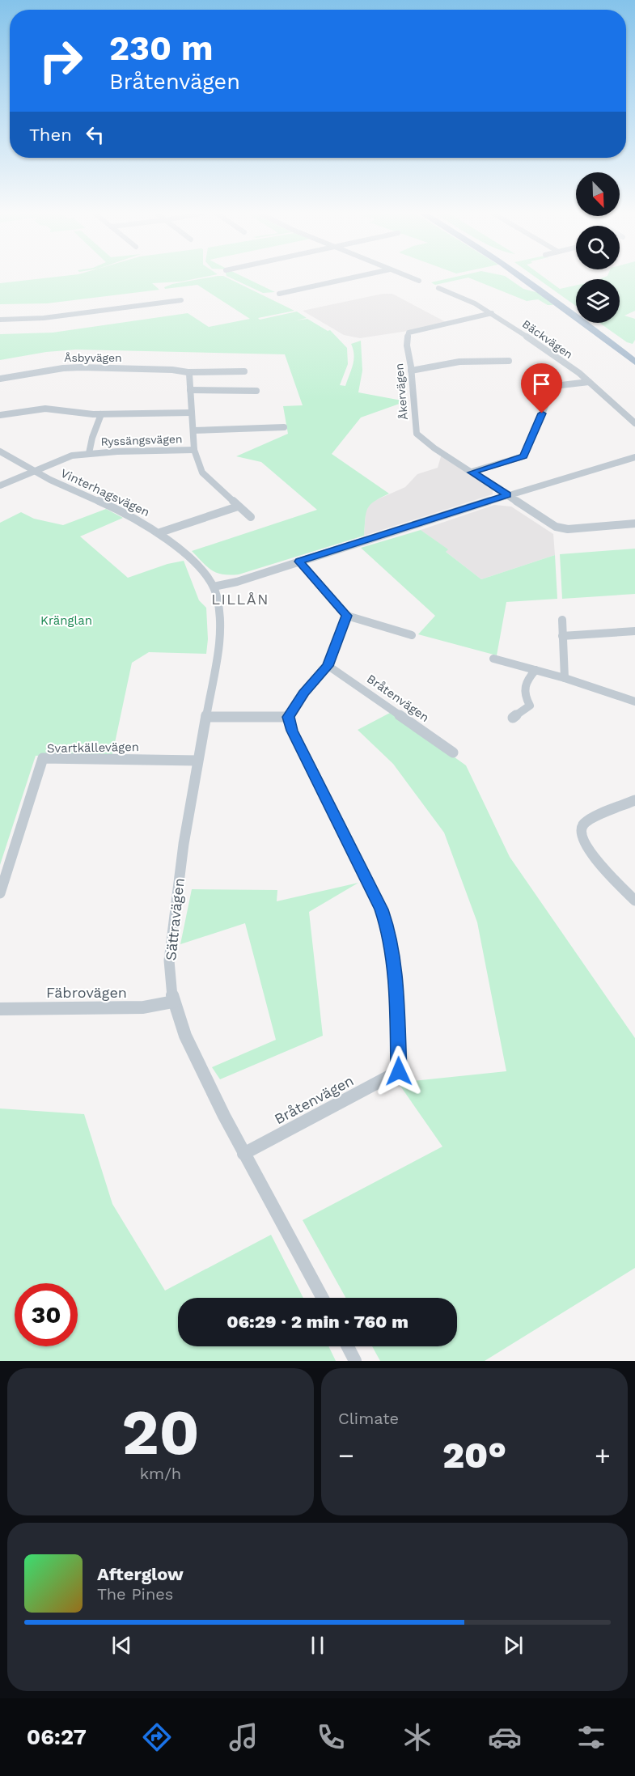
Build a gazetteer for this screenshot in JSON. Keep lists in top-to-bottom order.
{
  "streets": {
    "street": [
      "Bäckvägen",
      "Åsbyvägen",
      "Åkervägen",
      "Ryssängsvägen",
      "Vinterhagsvägen",
      "Bråtenvägen",
      "Svartkällevägen",
      "Sättravägen",
      "Fäbrovägen"
    ]
  },
  "crossings": [
    ["Bäckvägen", "Åkervägen"],
    ["Ryssängsvägen", "Vinterhagsvägen"],
    ["Vinterhagsvägen", "Sättravägen"],
    ["Bråtenvägen", "Sättravägen"],
    ["Svartkällevägen", "Sättravägen"],
    ["Sättravägen", "Fäbrovägen"]
  ],
  "districts": ["LILLÅN"],
  "parks": ["Kränglan"],
  "north": "bottom right",
  "page": {
    "turn": ["230 m", "Bråtenvägen"],
    "then": "Then",
    "limit": "30",
    "trip": "06:29 · 2 min · 760 m",
    "tile": [
      ["20", "km/h"],
      "Climate"
    ],
    "heat": ["−", "20°", "+"],
    "song": ["Afterglow", "The Pines"],
    "tabs": "06:27"
  }
}
